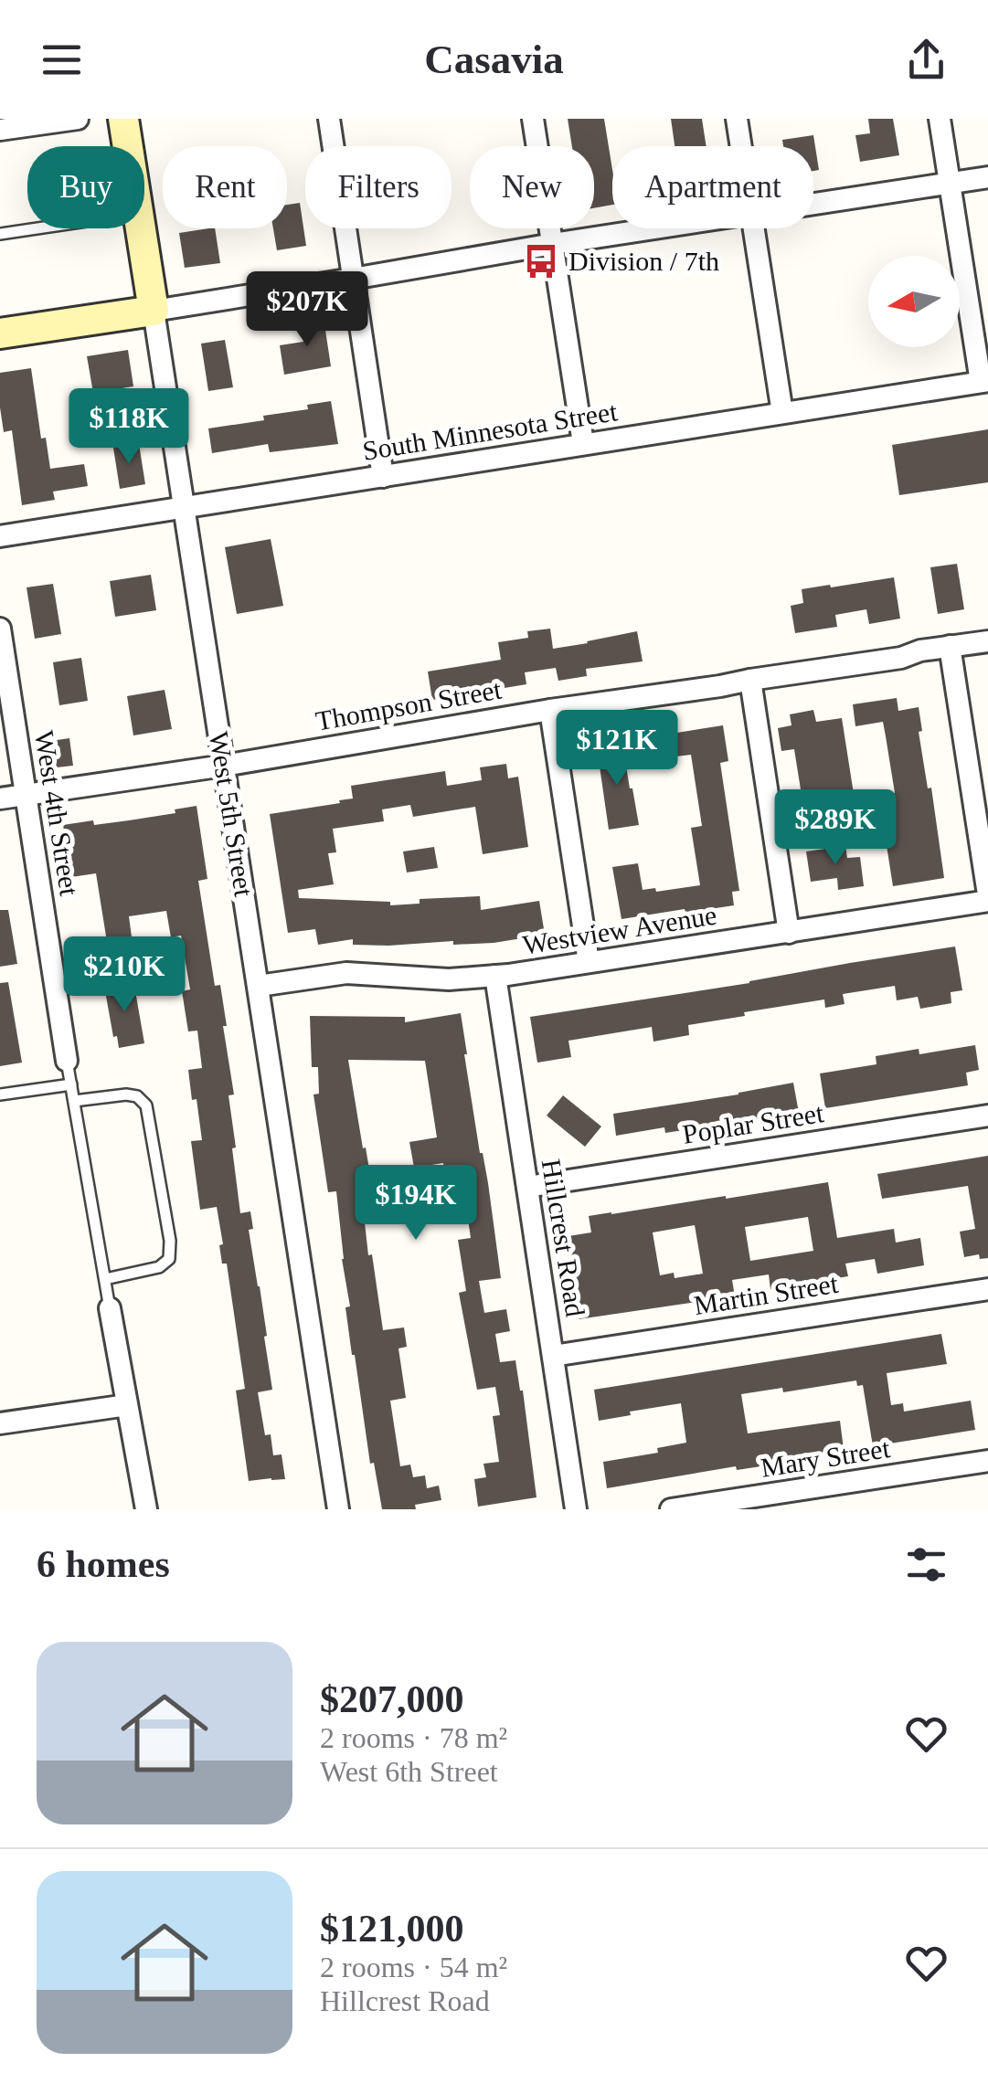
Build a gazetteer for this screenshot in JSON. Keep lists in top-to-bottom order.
{
  "streets": {
    "street": [
      "South Minnesota Street",
      "Thompson Street",
      "West 4th Street",
      "West 5th Street",
      "Westview Avenue",
      "Poplar Street",
      "Hillcrest Road",
      "Martin Street",
      "Mary Street"
    ]
  },
  "crossings": [
    ["South Minnesota Street", "West 5th Street"],
    ["Thompson Street", "West 4th Street"],
    ["Thompson Street", "West 5th Street"],
    ["West 5th Street", "Westview Avenue"],
    ["Westview Avenue", "Hillcrest Road"],
    ["Poplar Street", "Hillcrest Road"],
    ["Hillcrest Road", "Martin Street"]
  ],
  "places": {
    "bus stop": ["Division / 7th"]
  },
  "north": "left",
  "page": {
    "header": "Casavia",
    "chip": [
      "Buy",
      "Rent",
      "Filters",
      "New",
      "Apartment"
    ],
    "price": [
      "$207K",
      "$118K",
      "$121K",
      "$289K",
      "$210K",
      "$194K"
    ],
    "heading": "6 homes",
    "list": [
      {
        "name": "$207,000",
        "note": "2 rooms · 78 m² · West 6th Street"
      },
      {
        "name": "$121,000",
        "note": "2 rooms · 54 m² · Hillcrest Road"
      }
    ]
  }
}
